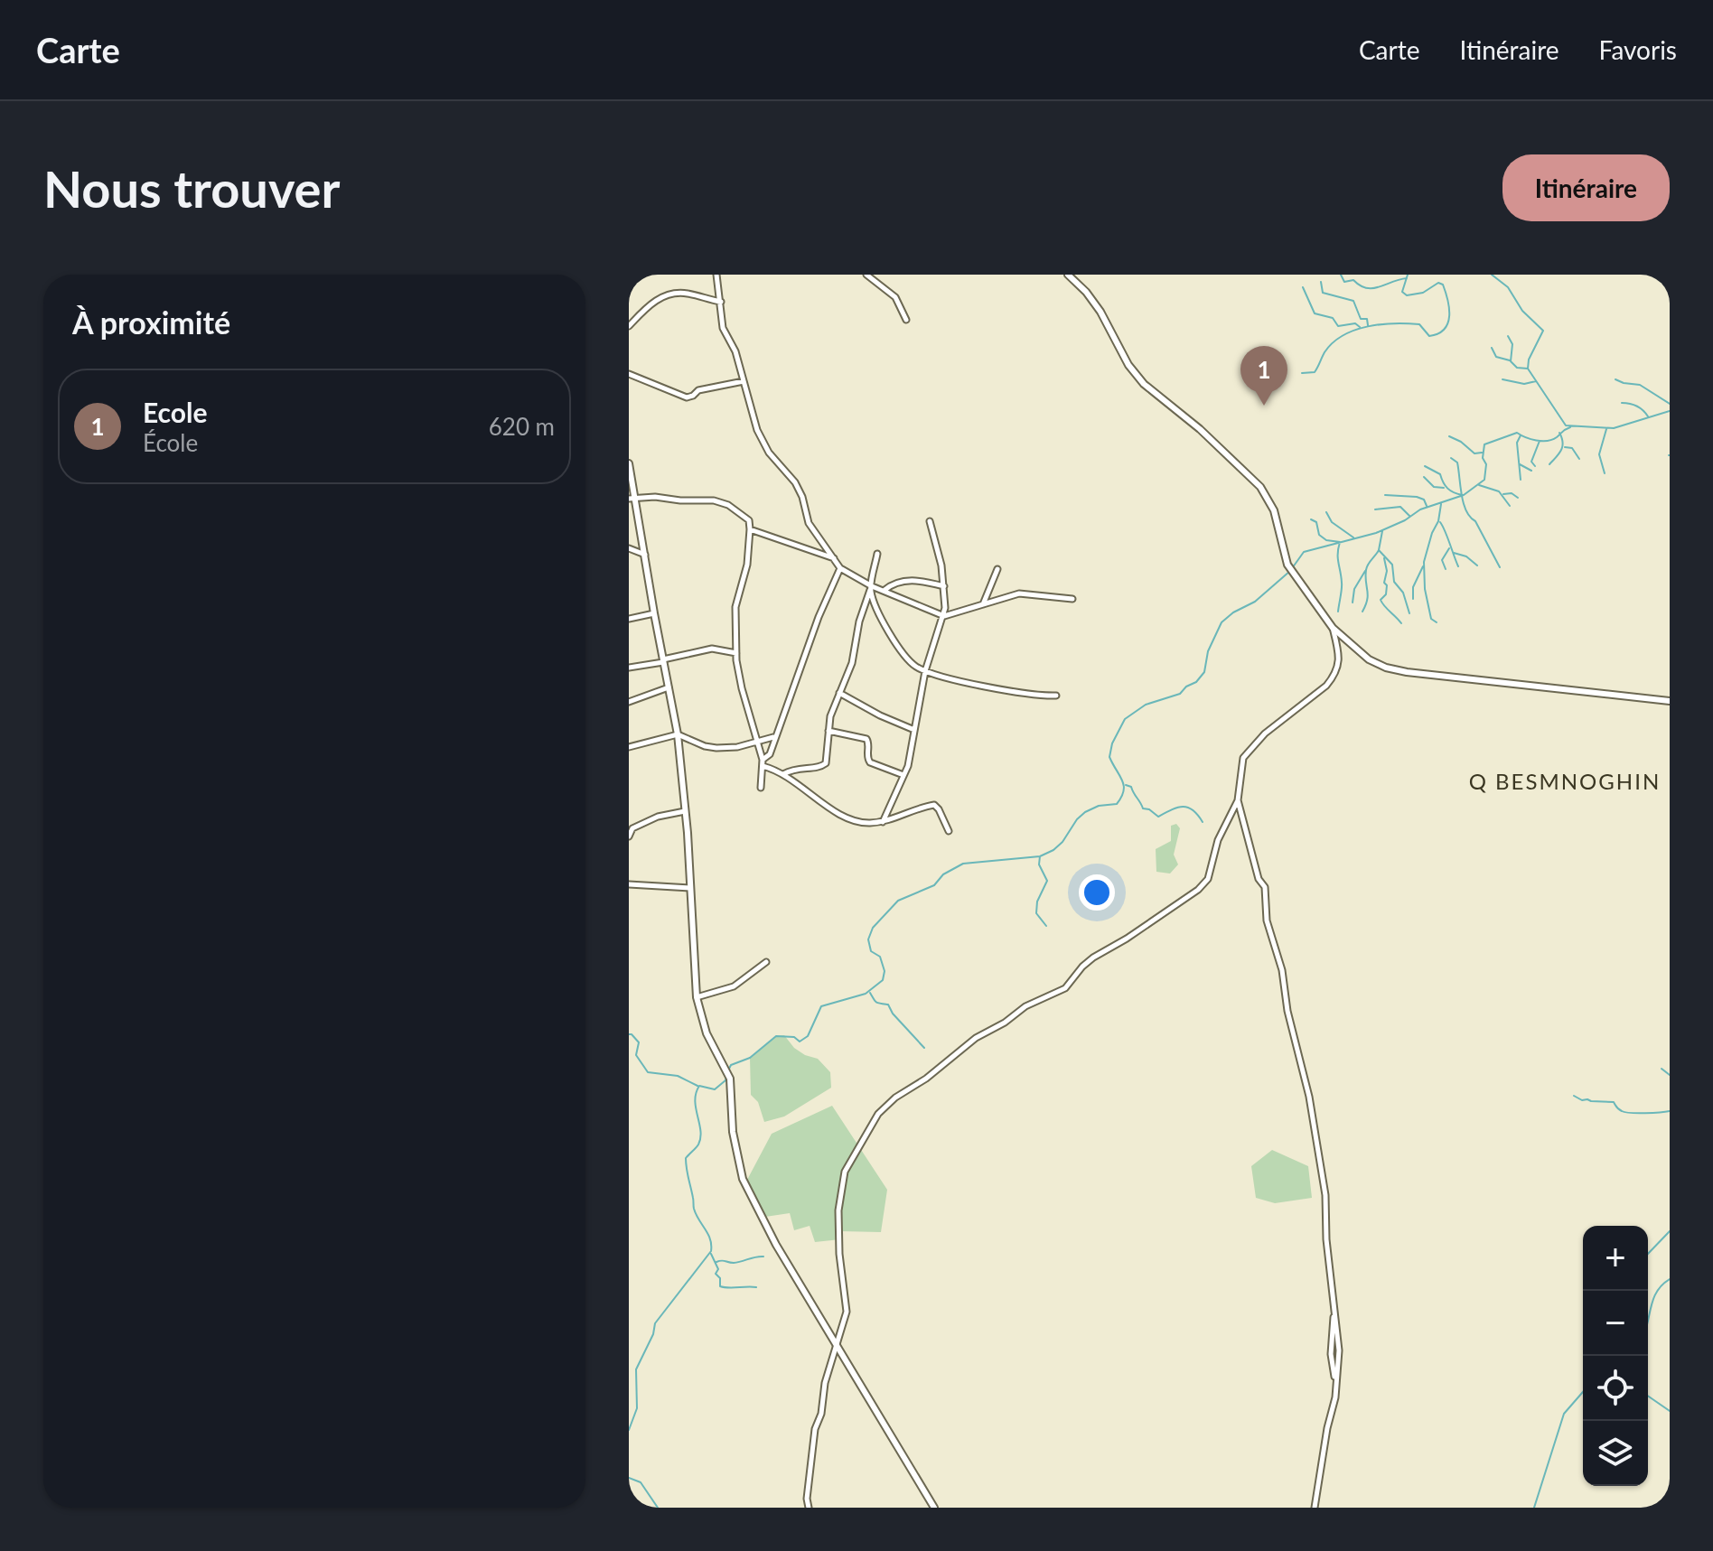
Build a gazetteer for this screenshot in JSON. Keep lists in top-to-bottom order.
{
  "districts": ["Q BESMNOGHIN"],
  "page": {
    "header": "Carte",
    "nav": ["Carte", "Itinéraire", "Favoris"],
    "buttons": "Itinéraire",
    "title": "Nous trouver",
    "heading": "À proximité",
    "pins": "1",
    "list": [
      {
        "mark": "1",
        "name": "Ecole",
        "note": "École",
        "value": "620 m"
      }
    ],
    "map_buttons": ["+", "−"]
  }
}
